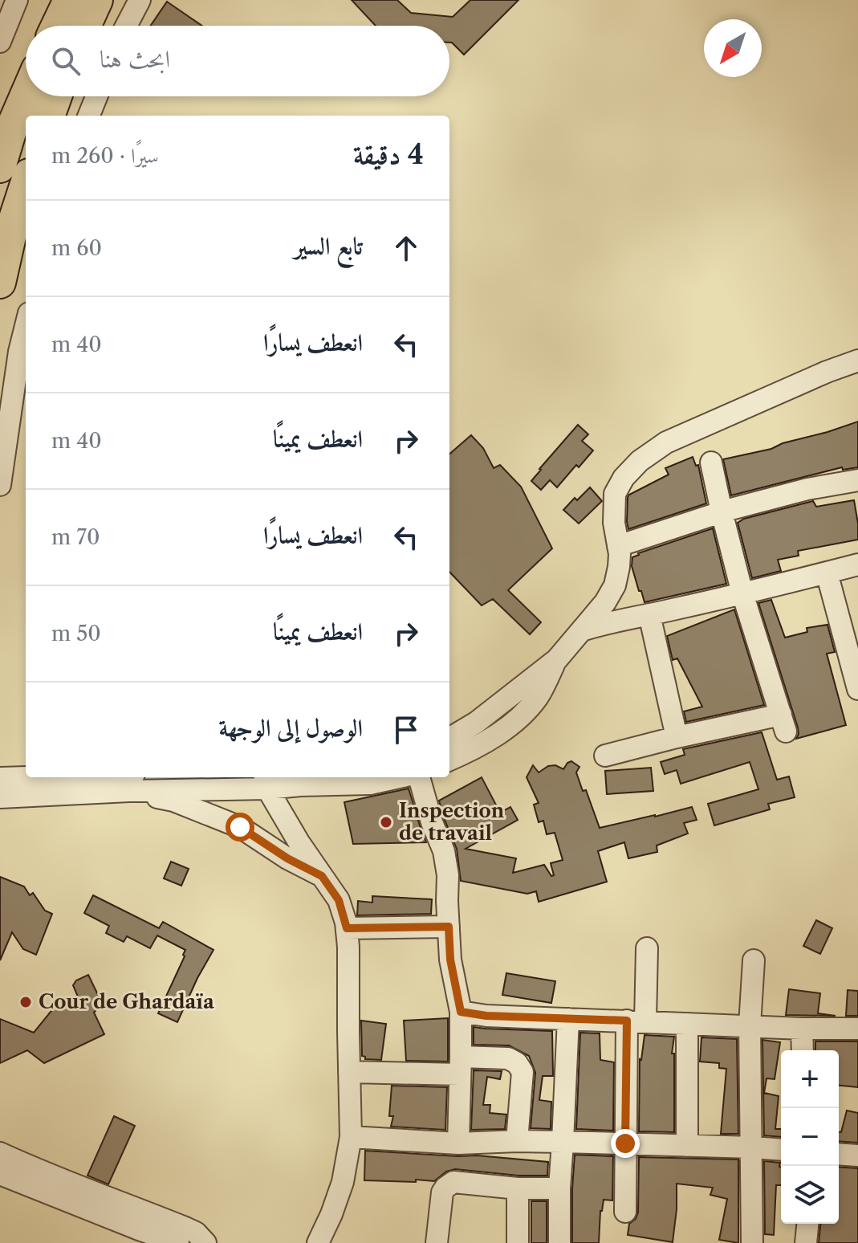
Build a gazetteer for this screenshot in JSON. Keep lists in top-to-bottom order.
{
  "places": ["Inspection de travail", "Cour de Ghardaïa"],
  "north": "bottom left",
  "page": {
    "search": "ابحث هنا",
    "heading": ["4 دقيقة", "سيرًا · 260 m"],
    "list": [
      ["تابع السير", "60 m"],
      ["انعطف يسارًا", "40 m"],
      ["انعطف يمينًا", "40 m"],
      ["انعطف يسارًا", "70 m"],
      ["انعطف يمينًا", "50 m"],
      "الوصول إلى الوجهة"
    ],
    "map_buttons": ["+", "−"]
  }
}
